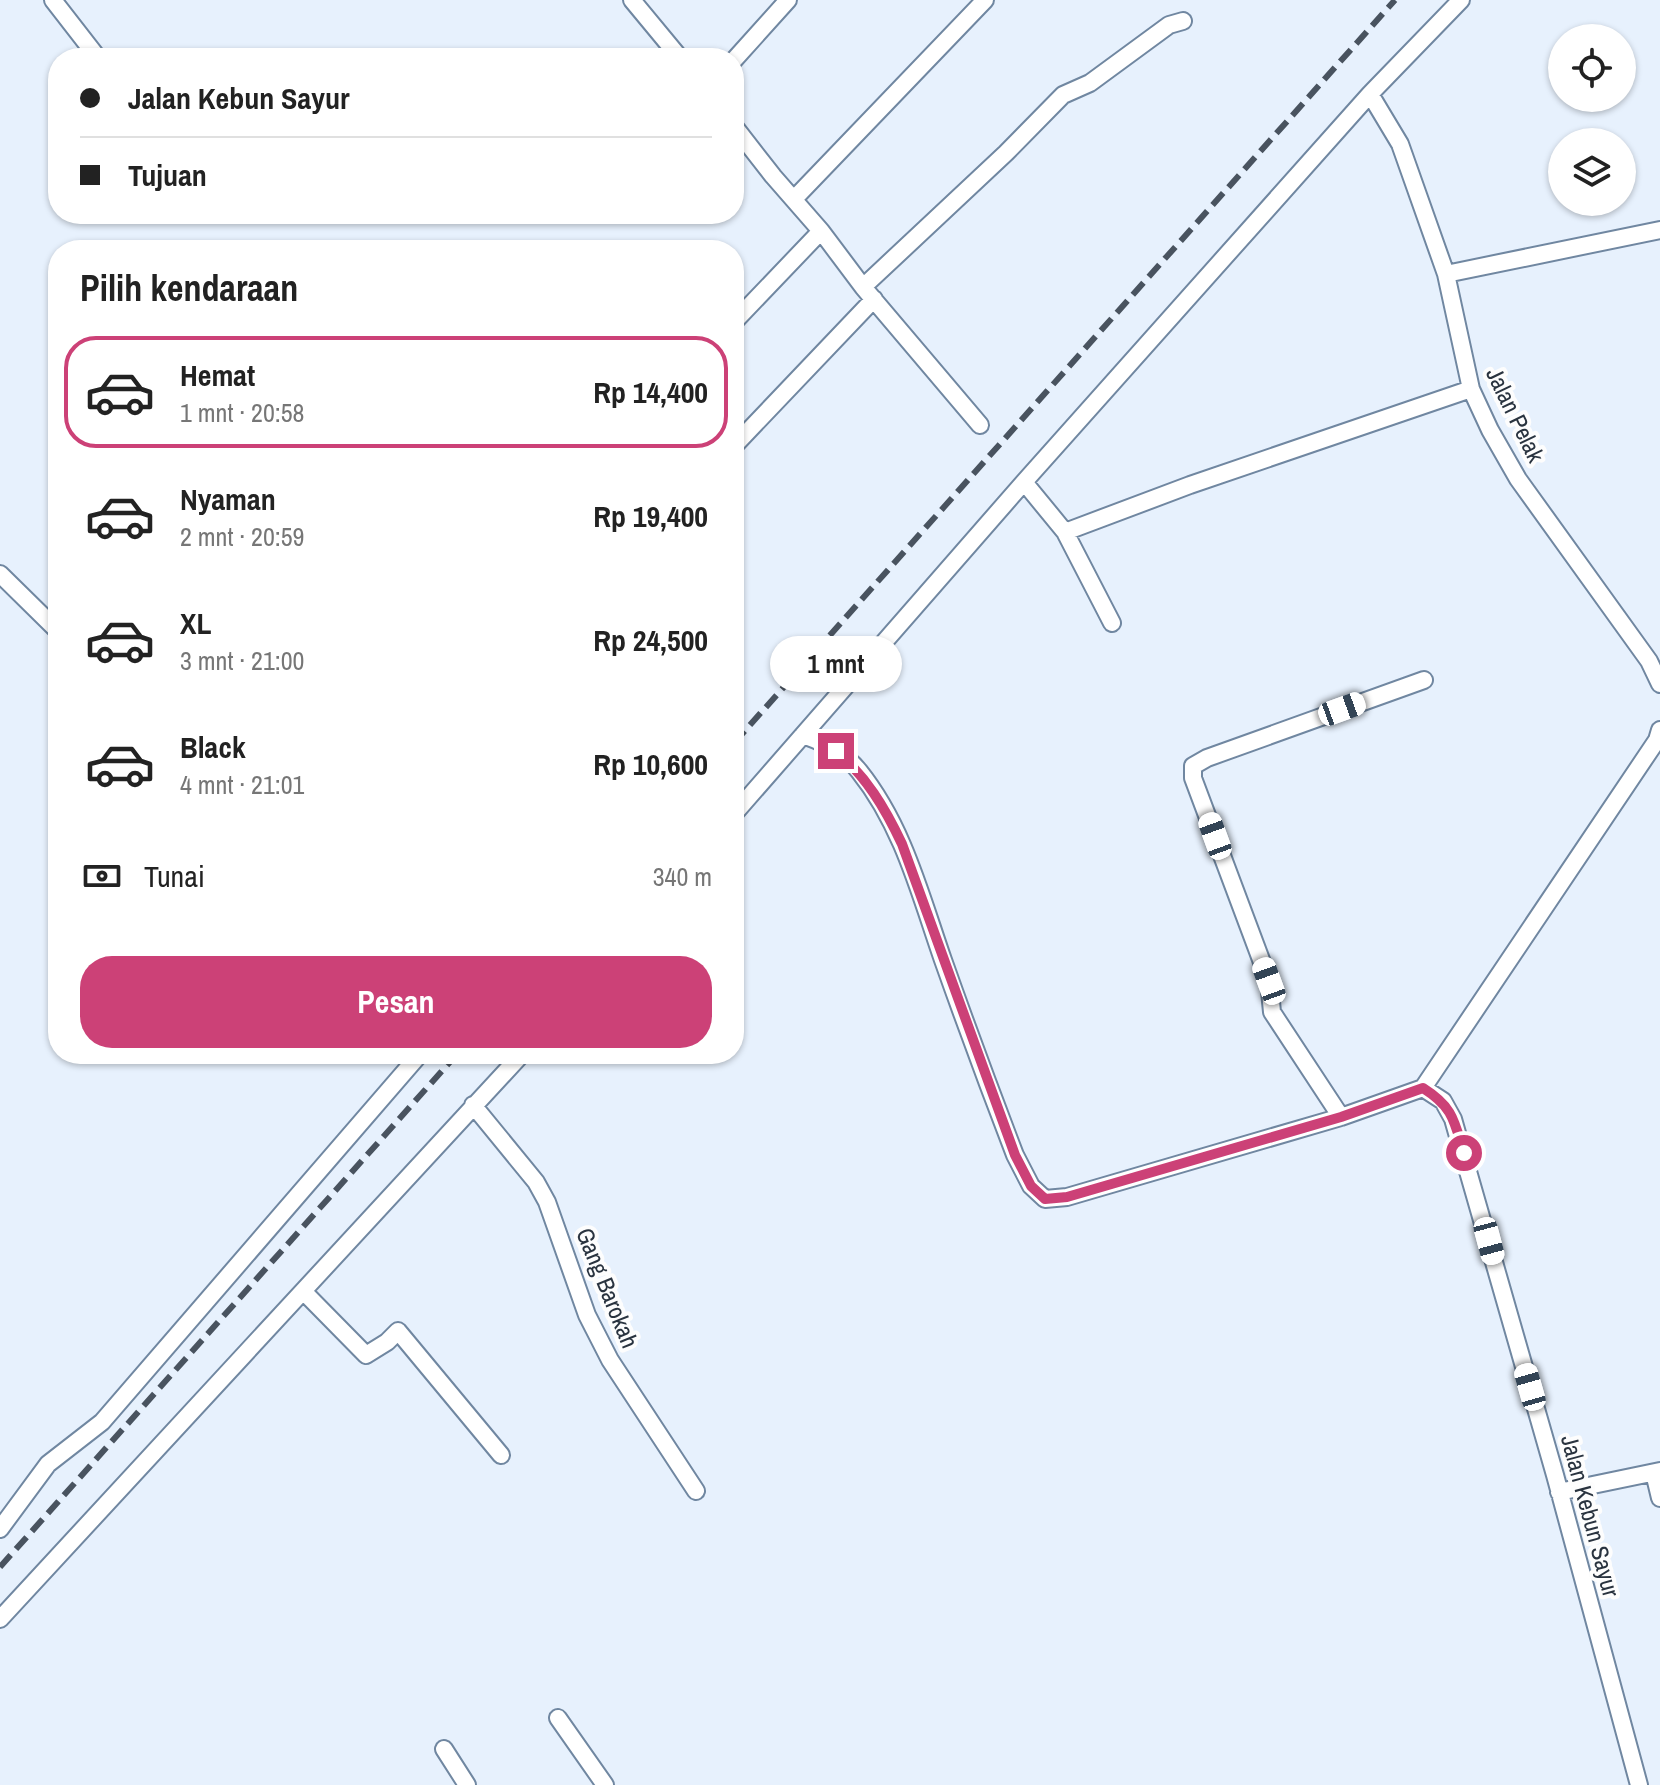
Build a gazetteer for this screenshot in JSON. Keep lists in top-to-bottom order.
{
  "streets": {
    "street": ["Jalan Pelak", "Gang Barokah", "Jalan Kebun Sayur"]
  },
  "page": {
    "banner": ["Jalan Kebun Sayur", "Tujuan"],
    "heading": "Pilih kendaraan",
    "list": [
      {
        "name": "Hemat",
        "note": "1 mnt · 20:58",
        "value": "Rp 14,400"
      },
      {
        "name": "Nyaman",
        "note": "2 mnt · 20:59",
        "value": "Rp 19,400"
      },
      {
        "name": "XL",
        "note": "3 mnt · 21:00",
        "value": "Rp 24,500"
      },
      {
        "name": "Black",
        "note": "4 mnt · 21:01",
        "value": "Rp 10,600"
      }
    ],
    "bubble": "1 mnt",
    "pay": ["Tunai", "340 m"],
    "buttons": "Pesan"
  }
}
